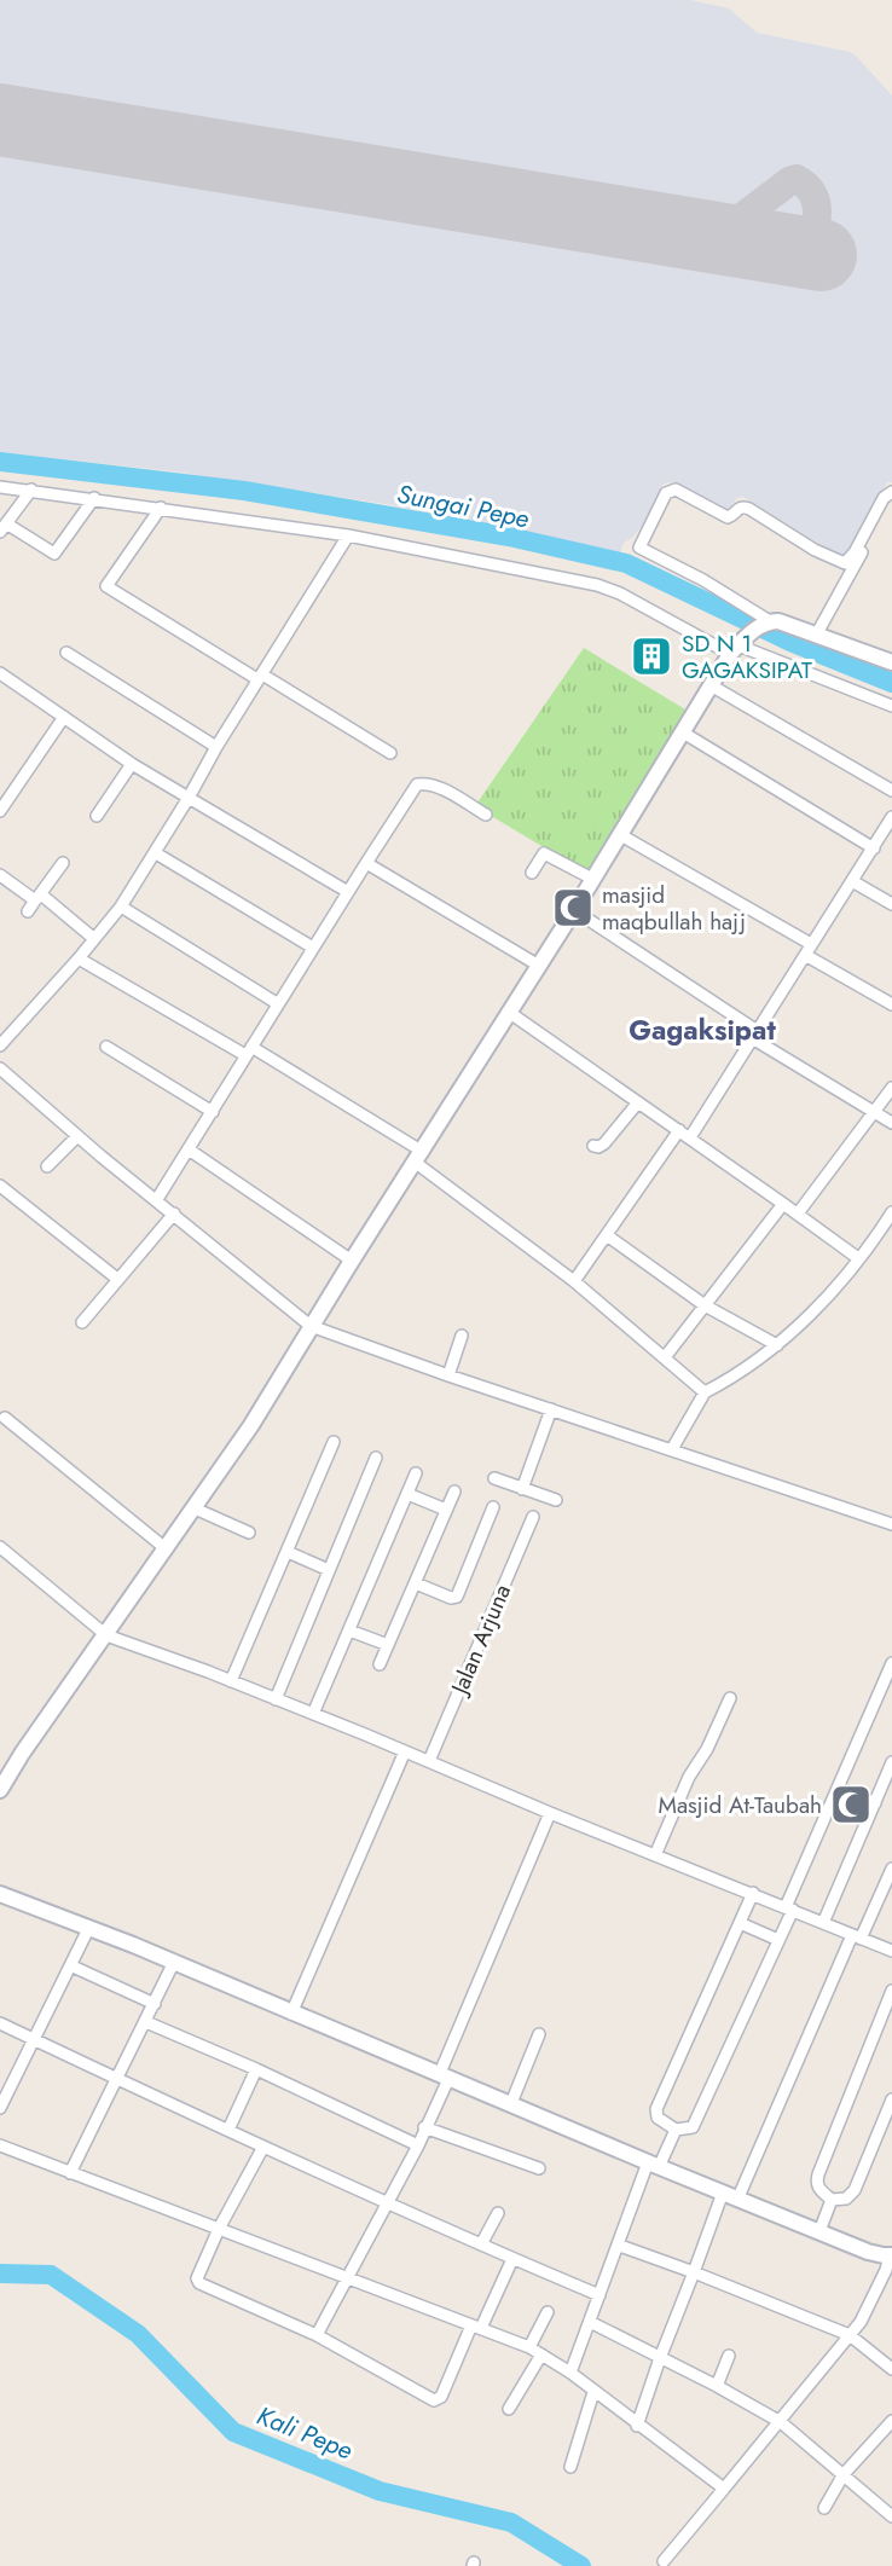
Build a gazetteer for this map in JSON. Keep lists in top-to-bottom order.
{
  "streets": {
    "street": ["Jalan Arjuna"]
  },
  "districts": ["Gagaksipat"],
  "water": ["Sungai Pepe", "Kali Pepe"],
  "places": {
    "building": ["SD N 1 GAGAKSIPAT"],
    "mosque": ["masjid maqbullah hajj", "Masjid At-Taubah"]
  }
}
